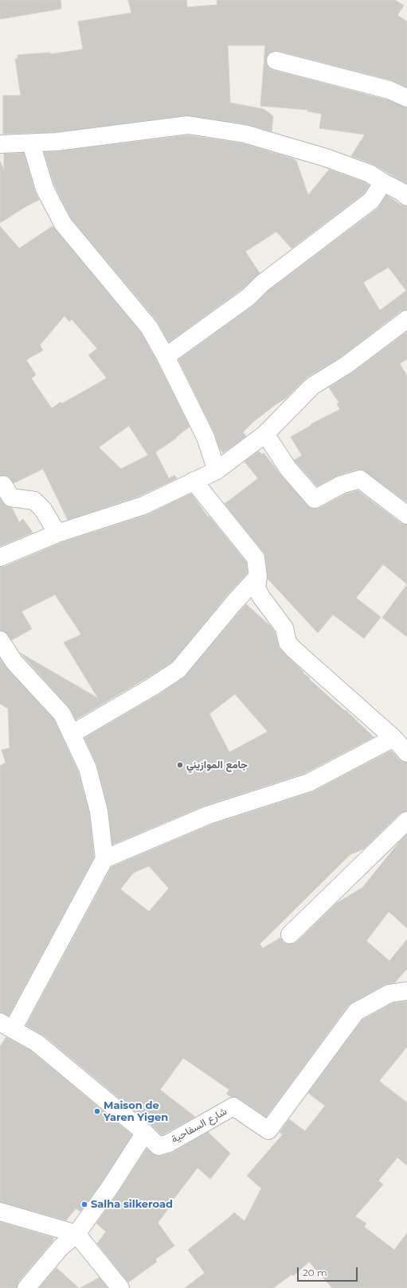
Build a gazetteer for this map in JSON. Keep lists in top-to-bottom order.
{
  "streets": {
    "street": ["شارع السفاحية"]
  },
  "places": ["جامع الموازيني", "Maison de Yaren Yigen", "Salha silkeroad"],
  "scale_bar": "20 m"
}
